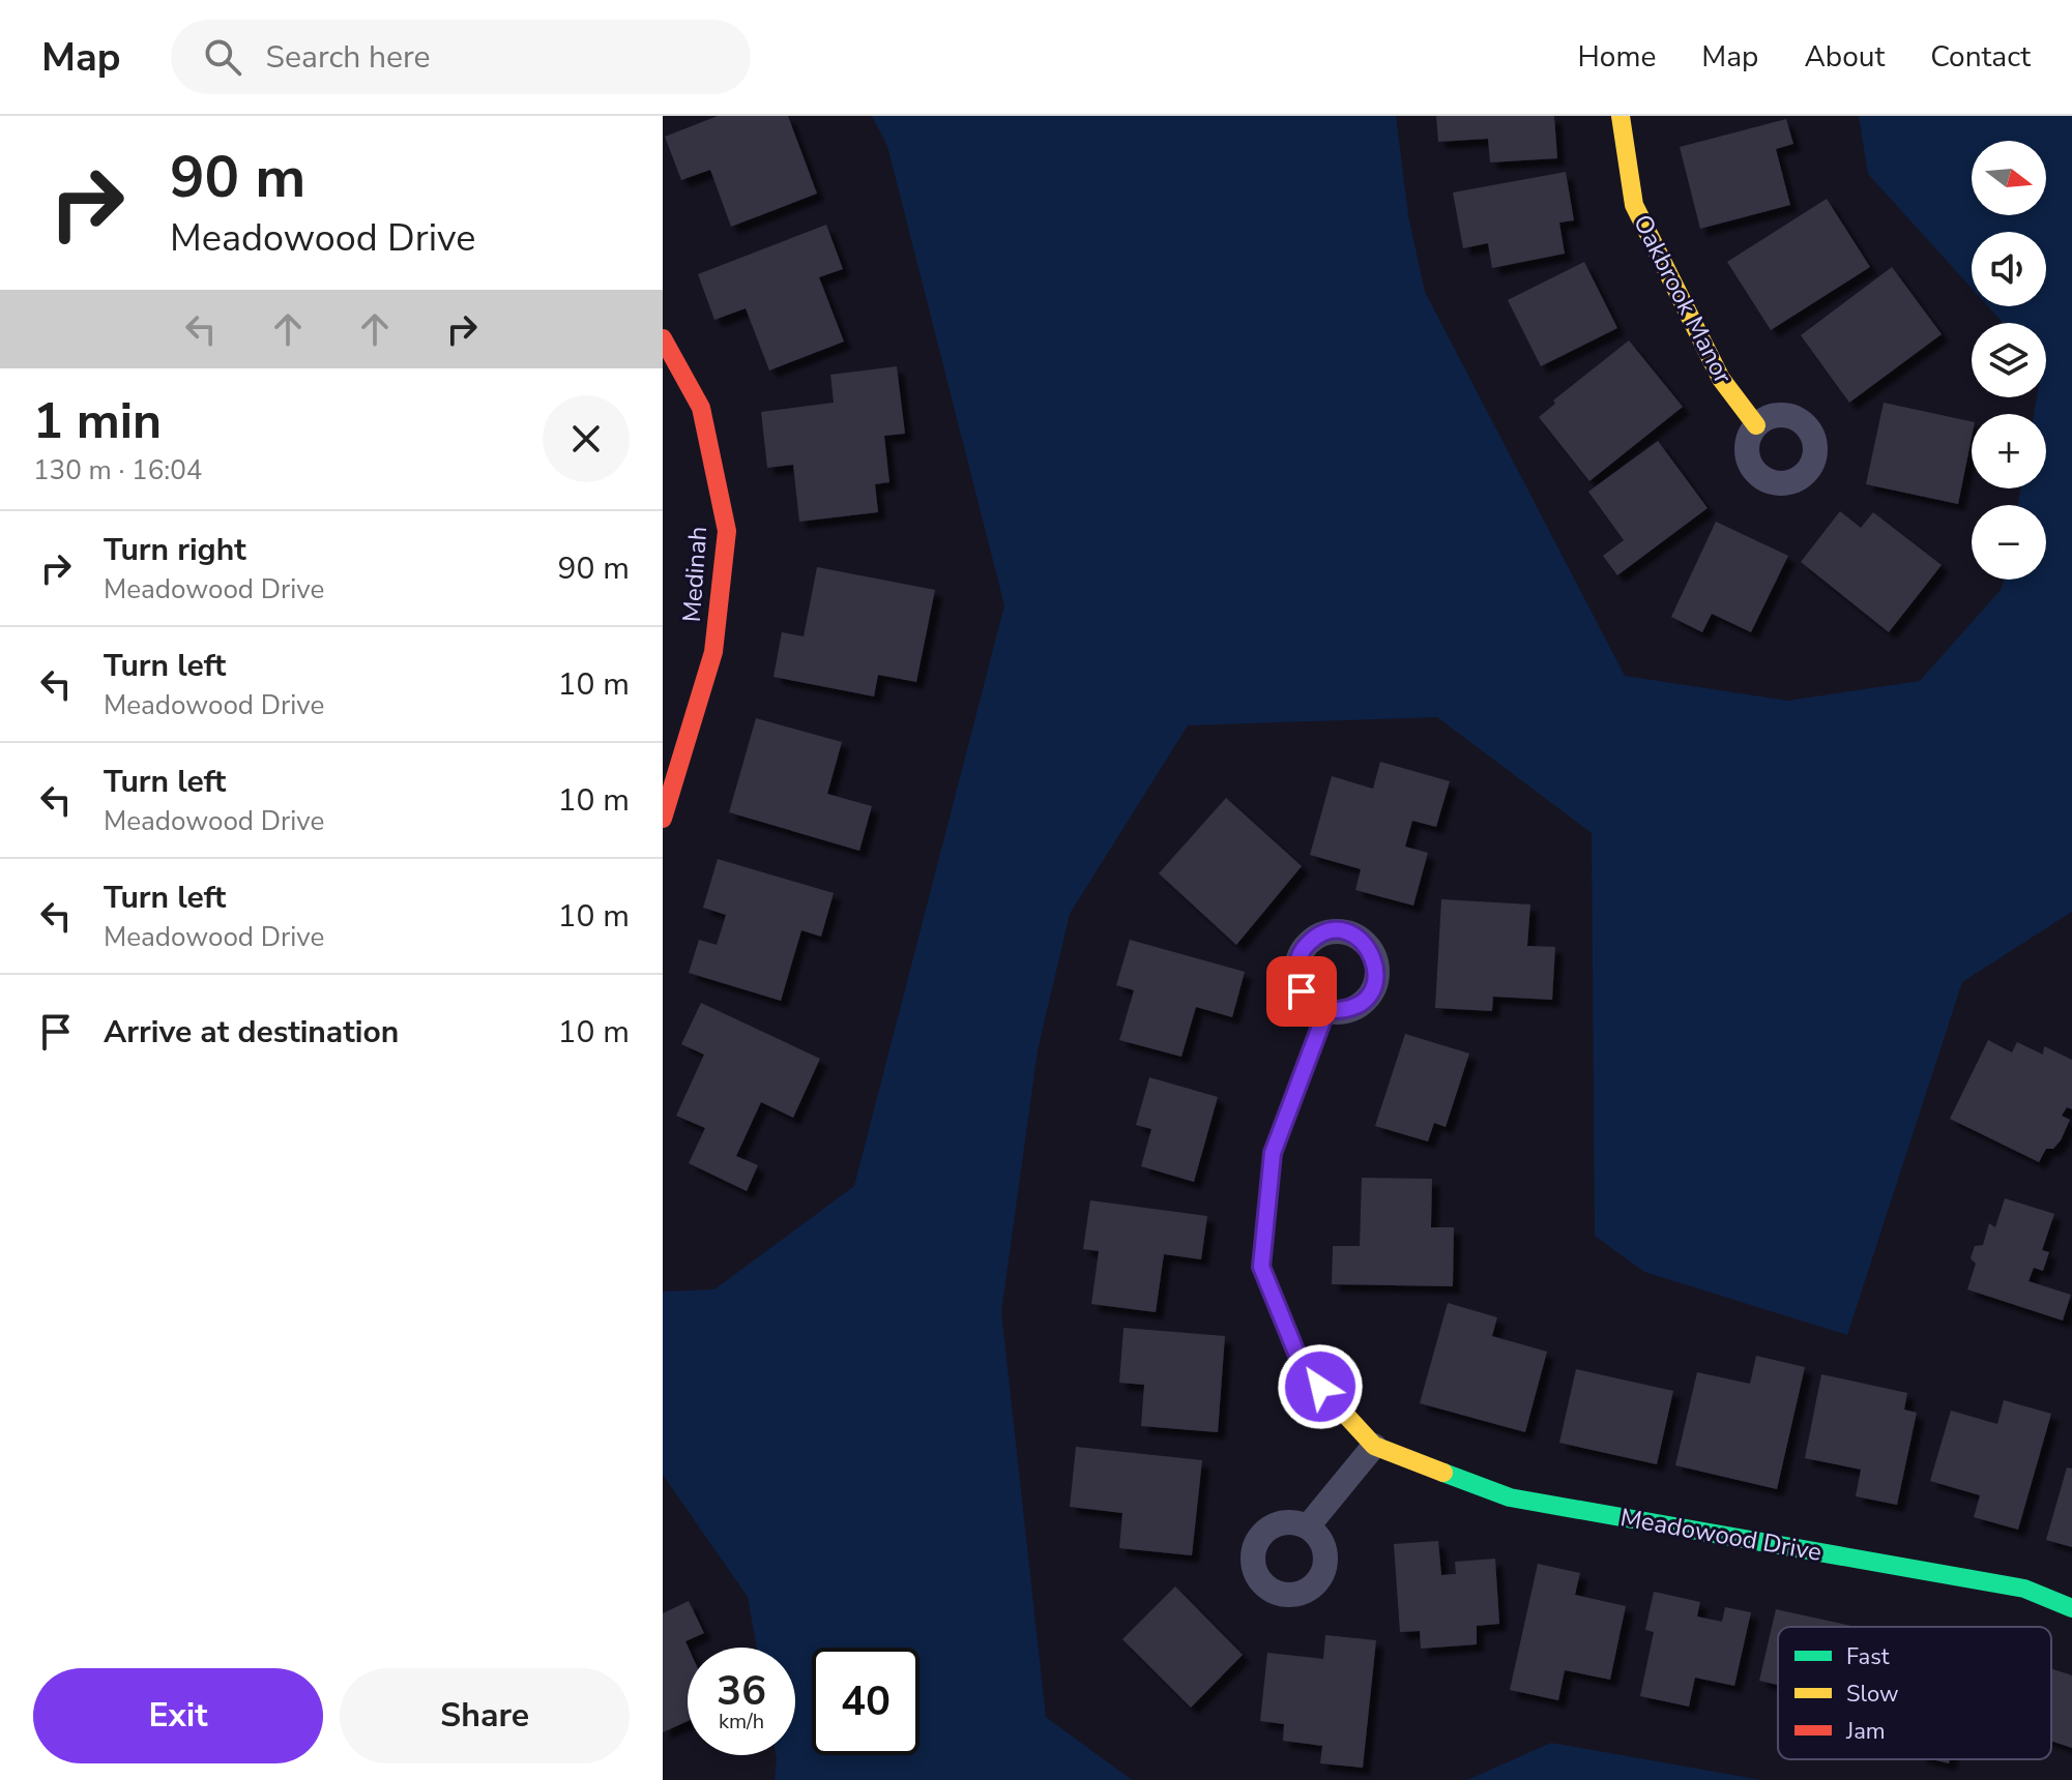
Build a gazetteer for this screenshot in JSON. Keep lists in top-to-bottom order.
{
  "streets": {
    "street": ["Oakbrook Manor", "Medinah", "Meadowood Drive"]
  },
  "legend": ["Fast", "Slow", "Jam"],
  "north": "right",
  "page": {
    "header": "Map",
    "search": "Search here",
    "nav": [
      "Home",
      "Map",
      "About",
      "Contact"
    ],
    "turn": ["90 m", "Meadowood Drive"],
    "map_buttons": ["+", "−"],
    "heading": ["1 min", "130 m · 16:04"],
    "list": [
      {
        "name": "Turn right",
        "note": "Meadowood Drive",
        "value": "90 m"
      },
      {
        "name": "Turn left",
        "note": "Meadowood Drive",
        "value": "10 m"
      },
      {
        "name": "Turn left",
        "note": "Meadowood Drive",
        "value": "10 m"
      },
      {
        "name": "Turn left",
        "note": "Meadowood Drive",
        "value": "10 m"
      },
      {
        "name": "Arrive at destination",
        "value": "10 m"
      }
    ],
    "speed": "36 km/h",
    "limit": "40",
    "buttons": ["Exit", "Share"]
  }
}
